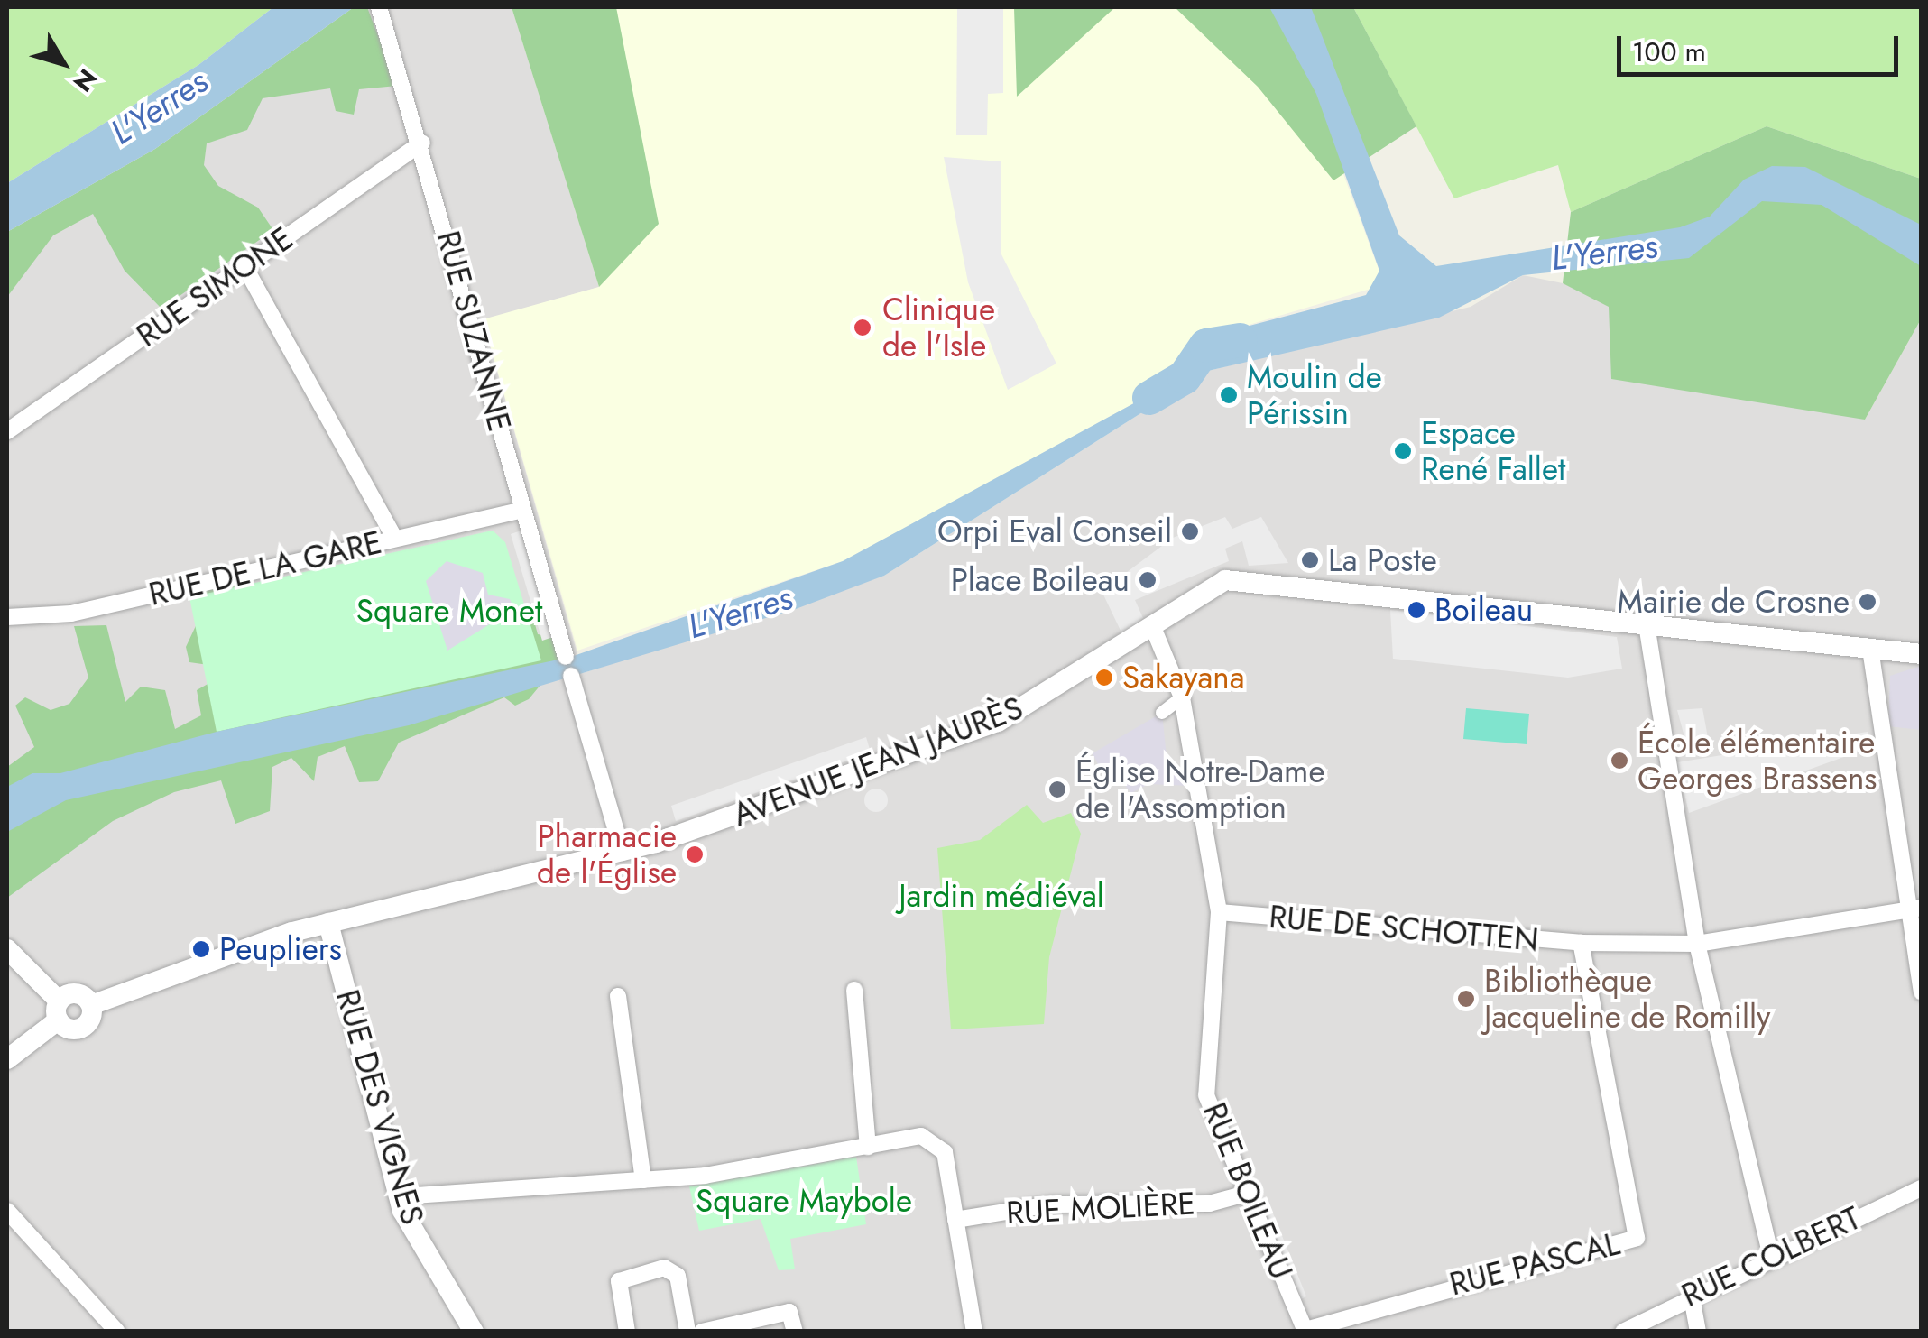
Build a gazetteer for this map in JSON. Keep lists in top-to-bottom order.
{
  "streets": {
    "street": [
      "RUE SIMONE",
      "RUE SUZANNE",
      "RUE DE LA GARE",
      "AVENUE JEAN JAURÈS",
      "RUE DE SCHOTTEN",
      "RUE DES VIGNES",
      "RUE BOILEAU",
      "RUE MOLIÈRE",
      "RUE COLBERT",
      "RUE PASCAL"
    ]
  },
  "crossings": [
    ["RUE SIMONE", "RUE SUZANNE"],
    ["RUE SUZANNE", "RUE DE LA GARE"],
    ["AVENUE JEAN JAURÈS", "RUE DES VIGNES"],
    ["AVENUE JEAN JAURÈS", "RUE BOILEAU"],
    ["RUE DE SCHOTTEN", "RUE BOILEAU"],
    ["RUE DE SCHOTTEN", "RUE PASCAL"],
    ["RUE BOILEAU", "RUE MOLIÈRE"],
    ["RUE BOILEAU", "RUE PASCAL"]
  ],
  "water": ["L'Yerres"],
  "parks": ["Square Monet", "Jardin médiéval", "Square Maybole"],
  "places": [
    "Clinique de l'Isle",
    "Moulin de Périssin",
    "Espace René Fallet",
    "Orpi Eval Conseil",
    "La Poste",
    "Place Boileau",
    "Mairie de Crosne",
    "Boileau",
    "Sakayana",
    "École élémentaire Georges Brassens",
    "Église Notre-Dame de l'Assomption",
    "Pharmacie de l'Église",
    "Peupliers",
    "Bibliothèque Jacqueline de Romilly"
  ],
  "scale_bar": "100 m",
  "north": "bottom right"
}
